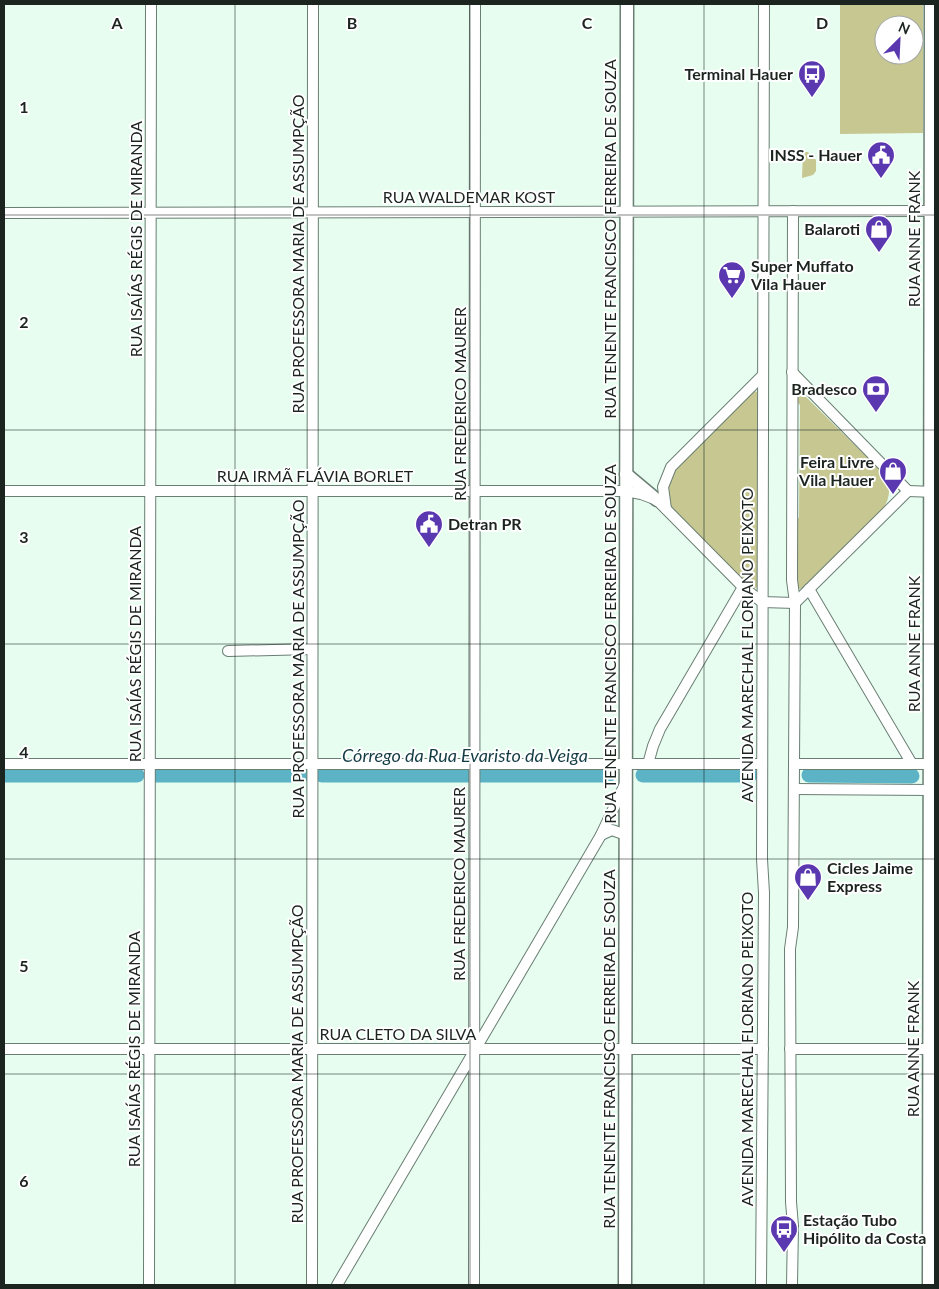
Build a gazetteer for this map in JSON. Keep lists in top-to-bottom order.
{
  "streets": {
    "main road": ["RUA TENENTE FRANCISCO FERREIRA DE SOUZA", "RUA ANNE FRANK"],
    "street": [
      "RUA WALDEMAR KOST",
      "RUA ISAÍAS RÉGIS DE MIRANDA",
      "RUA PROFESSORA MARIA DE ASSUMPÇÃO",
      "RUA FREDERICO MAURER",
      "RUA IRMÃ FLÁVIA BORLET",
      "AVENIDA MARECHAL FLORIANO PEIXOTO",
      "RUA CLETO DA SILVA"
    ]
  },
  "crossings": [
    ["RUA WALDEMAR KOST", "RUA ISAÍAS RÉGIS DE MIRANDA"],
    ["RUA WALDEMAR KOST", "RUA TENENTE FRANCISCO FERREIRA DE SOUZA"],
    ["RUA WALDEMAR KOST", "RUA ANNE FRANK"],
    ["RUA WALDEMAR KOST", "RUA PROFESSORA MARIA DE ASSUMPÇÃO"],
    ["RUA WALDEMAR KOST", "RUA FREDERICO MAURER"],
    ["RUA WALDEMAR KOST", "AVENIDA MARECHAL FLORIANO PEIXOTO"],
    ["RUA ISAÍAS RÉGIS DE MIRANDA", "RUA IRMÃ FLÁVIA BORLET"],
    ["RUA ISAÍAS RÉGIS DE MIRANDA", "RUA CLETO DA SILVA"],
    ["RUA TENENTE FRANCISCO FERREIRA DE SOUZA", "RUA IRMÃ FLÁVIA BORLET"],
    ["RUA TENENTE FRANCISCO FERREIRA DE SOUZA", "RUA CLETO DA SILVA"],
    ["RUA PROFESSORA MARIA DE ASSUMPÇÃO", "RUA IRMÃ FLÁVIA BORLET"],
    ["RUA PROFESSORA MARIA DE ASSUMPÇÃO", "RUA CLETO DA SILVA"],
    ["RUA FREDERICO MAURER", "RUA IRMÃ FLÁVIA BORLET"],
    ["RUA FREDERICO MAURER", "RUA CLETO DA SILVA"],
    ["AVENIDA MARECHAL FLORIANO PEIXOTO", "RUA CLETO DA SILVA"]
  ],
  "water": ["Córrego da Rua Evaristo da Veiga"],
  "places": {
    "bus stop": ["Terminal Hauer", "Estação Tubo Hipólito da Costa"],
    "public building": ["INSS - Hauer", "Detran PR"],
    "shop": ["Balaroti", "Feira Livre Vila Hauer", "Cicles Jaime Express"],
    "supermarket": ["Super Muffato Vila Hauer"],
    "bank": ["Bradesco"]
  },
  "north": "top right",
  "grid": {
    "columns": [
      "A",
      "B",
      "C",
      "D"
    ],
    "rows": [
      "1",
      "2",
      "3",
      "4",
      "5",
      "6"
    ]
  }
}
